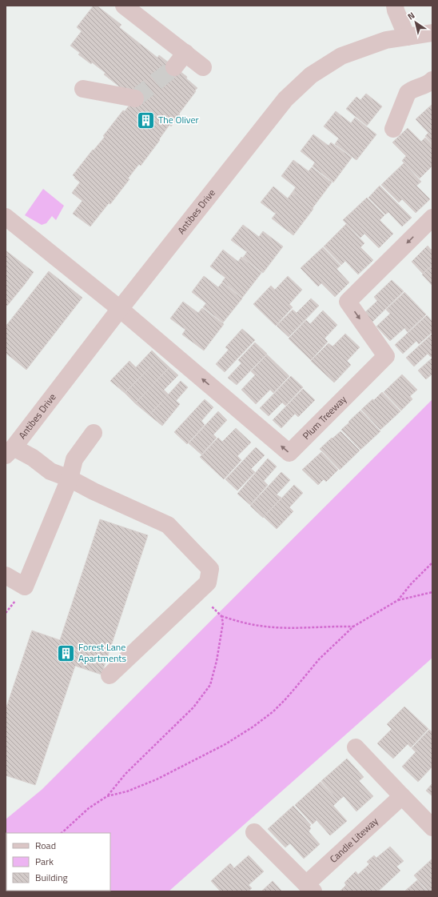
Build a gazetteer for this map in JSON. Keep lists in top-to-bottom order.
{
  "streets": {
    "street": ["Antibes Drive", "Plum Treeway", "Candle Liteway"]
  },
  "crossings": [
    ["Antibes Drive", "Plum Treeway"]
  ],
  "places": {
    "building": ["The Oliver", "Forest Lane Apartments"]
  },
  "legend": ["Road", "Park", "Building"],
  "north": "top left"
}
